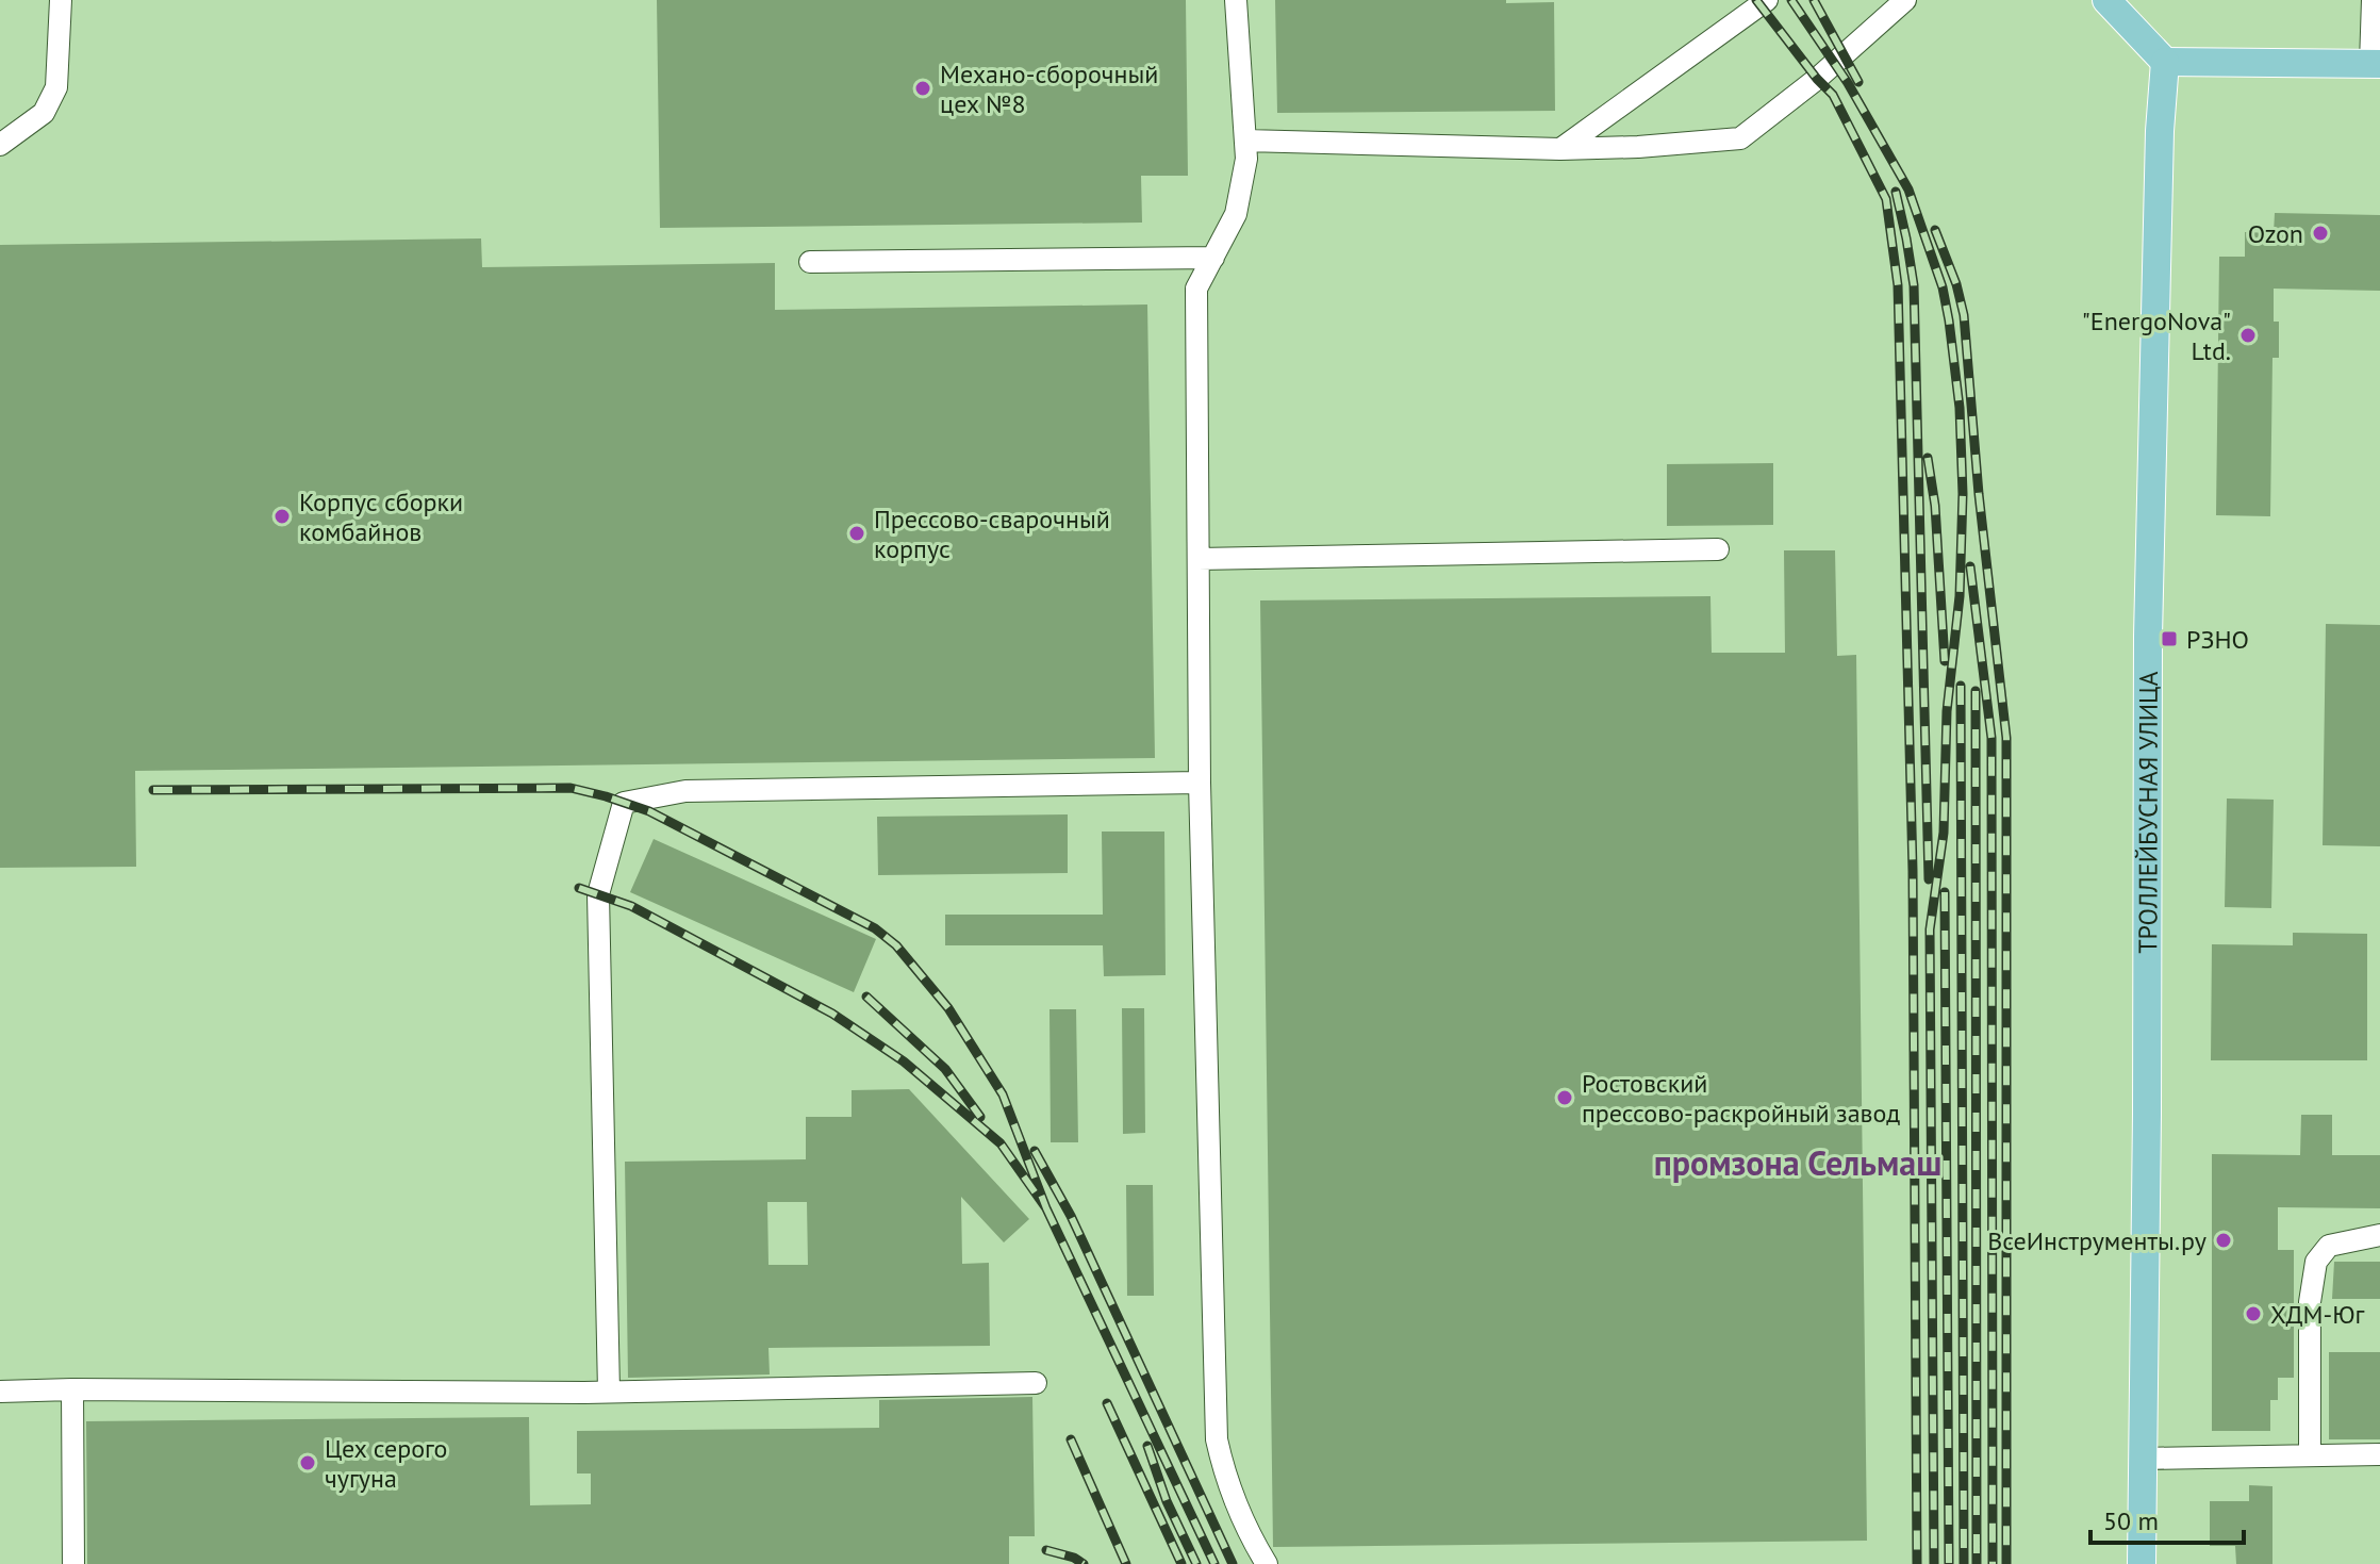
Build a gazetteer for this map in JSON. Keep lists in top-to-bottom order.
{
  "streets": {
    "main road": ["ТРОЛЛЕЙБУСНАЯ УЛИЦА"]
  },
  "districts": ["промзона Сельмаш"],
  "places": {
    "other": [
      "Механо-сборочный цех №8",
      "Ozon",
      "\"EnergoNova\" Ltd.",
      "Корпус сборки комбайнов",
      "Прессово-сварочный корпус",
      "Ростовский прессово-раскройный завод",
      "ВсеИнструменты.ру",
      "ХДМ-Юг",
      "Цех серого чугуна"
    ],
    "transit": ["РЗНО"]
  },
  "scale_bar": "50 m"
}
